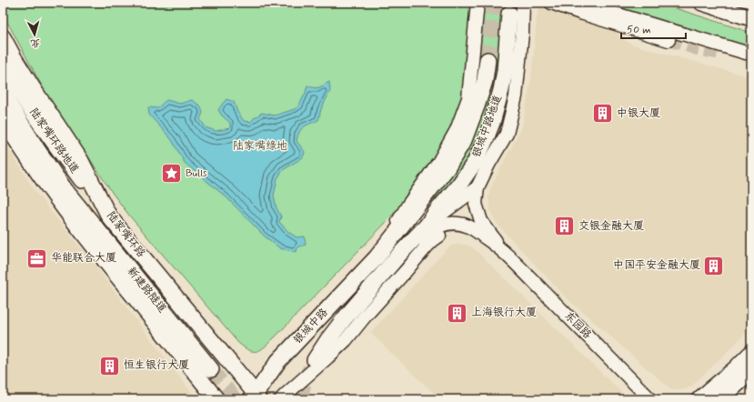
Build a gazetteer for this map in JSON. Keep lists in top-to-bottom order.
{
  "streets": {
    "main road": [
      "银城中路地道",
      "陆家嘴环路地道",
      "陆家嘴环路",
      "新建路隧道",
      "银城中路"
    ],
    "street": ["东园路"]
  },
  "crossings": [
    ["银城中路地道", "银城中路"],
    ["陆家嘴环路地道", "陆家嘴环路"],
    ["陆家嘴环路", "银城中路"]
  ],
  "parks": ["陆家嘴绿地"],
  "places": {
    "building": [
      "中银大厦",
      "交银金融大厦",
      "中国平安金融大厦",
      "上海银行大厦",
      "恒生银行大厦"
    ],
    "place": ["Bulls"],
    "office": ["华能联合大厦"]
  },
  "scale_bar": "50 m",
  "north": "bottom"
}
